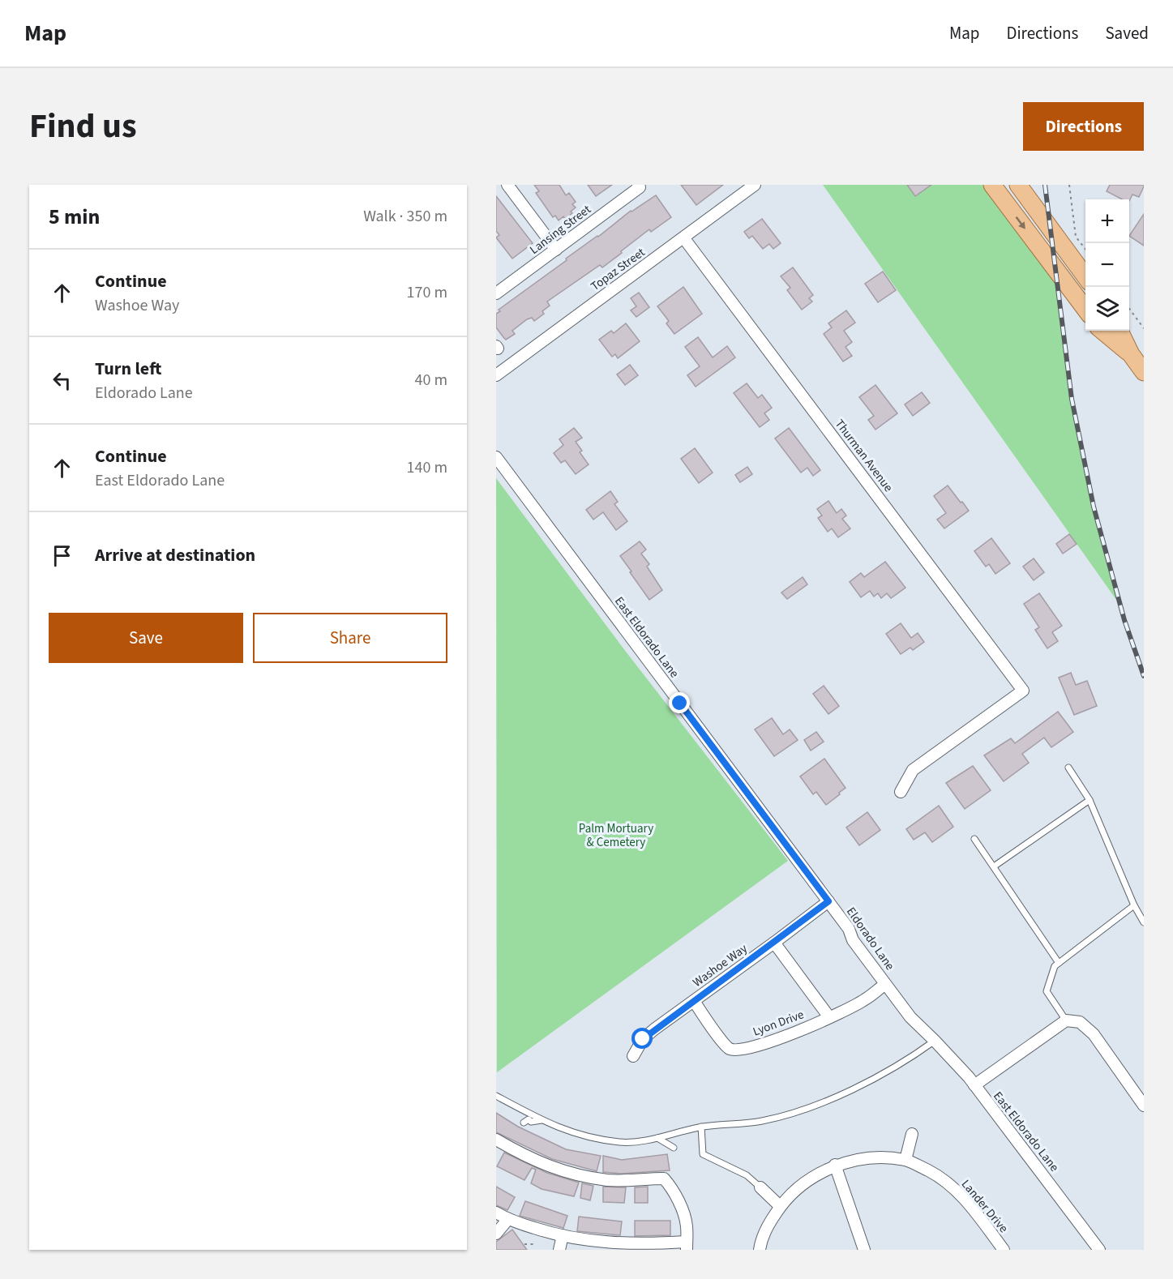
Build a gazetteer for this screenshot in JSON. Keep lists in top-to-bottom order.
{
  "streets": {
    "street": [
      "Lansing Street",
      "Topaz Street",
      "Thurman Avenue",
      "East Eldorado Lane",
      "Eldorado Lane",
      "Washoe Way",
      "Lyon Drive",
      "Lander Drive"
    ]
  },
  "crossings": [
    ["Topaz Street", "Thurman Avenue"],
    ["East Eldorado Lane", "Eldorado Lane"],
    ["Eldorado Lane", "Washoe Way"],
    ["Eldorado Lane", "Lyon Drive"],
    ["Washoe Way", "Lyon Drive"]
  ],
  "parks": ["Palm Mortuary & Cemetery"],
  "page": {
    "header": "Map",
    "nav": ["Map", "Directions", "Saved"],
    "title": "Find us",
    "buttons": [
      "Directions",
      ["Save", "Share"]
    ],
    "heading": ["5 min", "Walk · 350 m"],
    "map_buttons": ["+", "−"],
    "list": [
      ["Continue", "Washoe Way", "170 m"],
      ["Turn left", "Eldorado Lane", "40 m"],
      ["Continue", "East Eldorado Lane", "140 m"],
      "Arrive at destination"
    ]
  }
}
